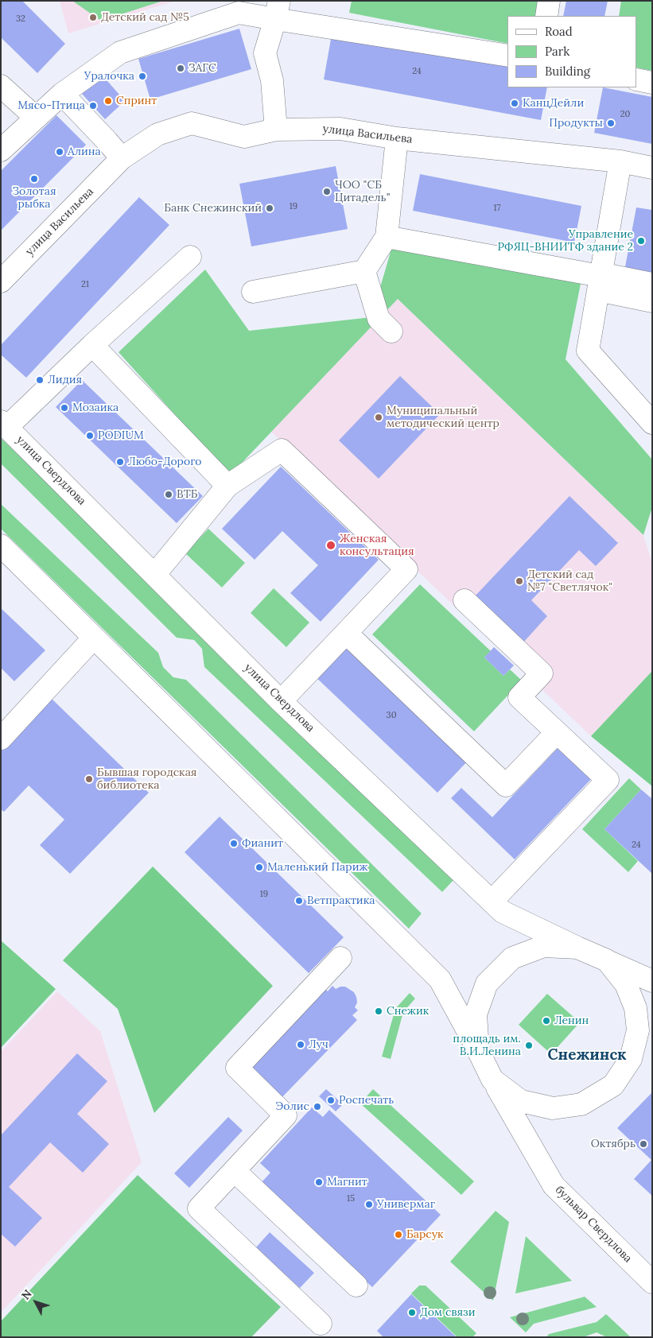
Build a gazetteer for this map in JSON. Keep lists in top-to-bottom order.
{
  "streets": {
    "street": ["улица Васильева", "улица Свердлова", "бульвар Свердлова"]
  },
  "districts": ["Снежинск"],
  "places": [
    "Детский сад №5",
    "ЗАГС",
    "Уралочка",
    "Спринт",
    "КанцДейли",
    "Мясо-Птица",
    "Продукты",
    "Алина",
    "Золотая рыбка",
    "ЧОО \"СБ Цитадель\"",
    "Банк Снежинский",
    "Управление РФЯЦ-ВНИИТФ здание 2",
    "Лидия",
    "Мозаика",
    "Муниципальный методический центр",
    "PODIUM",
    "Любо-Дорого",
    "ВТБ",
    "Женская консультация",
    "Детский сад №7 \"Светлячок\"",
    "Бывшая городская библиотека",
    "Фианит",
    "Маленький Париж",
    "Ветпрактика",
    "Снежик",
    "Ленин",
    "Луч",
    "площадь им. В.И.Ленина",
    "Роспечать",
    "Эолис",
    "Октябрь",
    "Магнит",
    "Универмаг",
    "Барсук",
    "Дом связи"
  ],
  "house_numbers": [
    "32",
    "24",
    "20",
    "19",
    "17",
    "21",
    "30",
    "24",
    "19",
    "15"
  ],
  "legend": ["Road", "Park", "Building"],
  "north": "top left"
}
